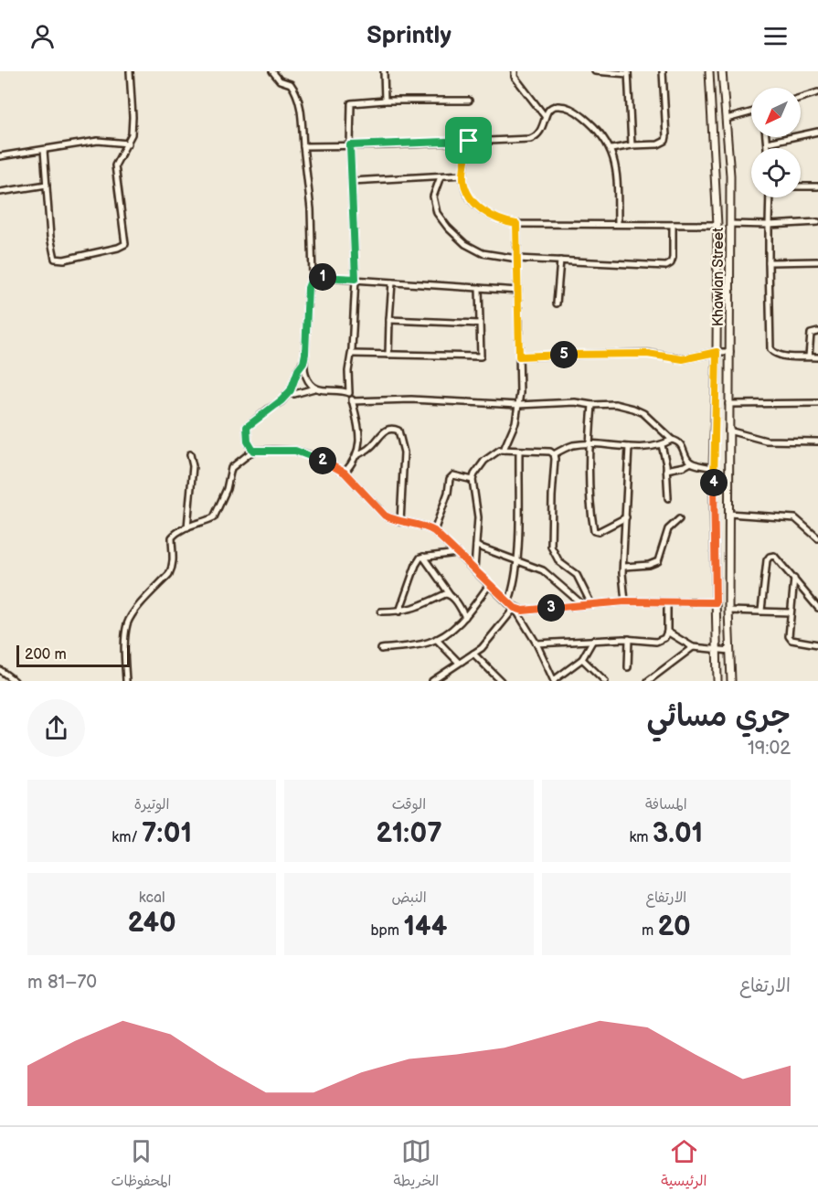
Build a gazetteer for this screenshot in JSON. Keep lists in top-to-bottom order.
{
  "streets": {
    "main road": ["Khawlan Street"]
  },
  "scale_bar": "200 m",
  "north": "bottom left",
  "page": {
    "header": "Sprintly",
    "pins": [
      "1",
      "5",
      "2",
      "4",
      "3"
    ],
    "scale": "200 m",
    "heading": ["جري مسائي", "19:02"],
    "stats": [
      ["المسافة", "3.01 km"],
      ["الوقت", "21:07"],
      ["الوتيرة", "7:01 /km"],
      ["الارتفاع", "20 m"],
      ["النبض", "144 bpm"],
      ["kcal", "240"]
    ],
    "chart": ["الارتفاع", "70–81 m"],
    "tabs": ["الرئيسية", "الخريطة", "المحفوظات"]
  }
}
